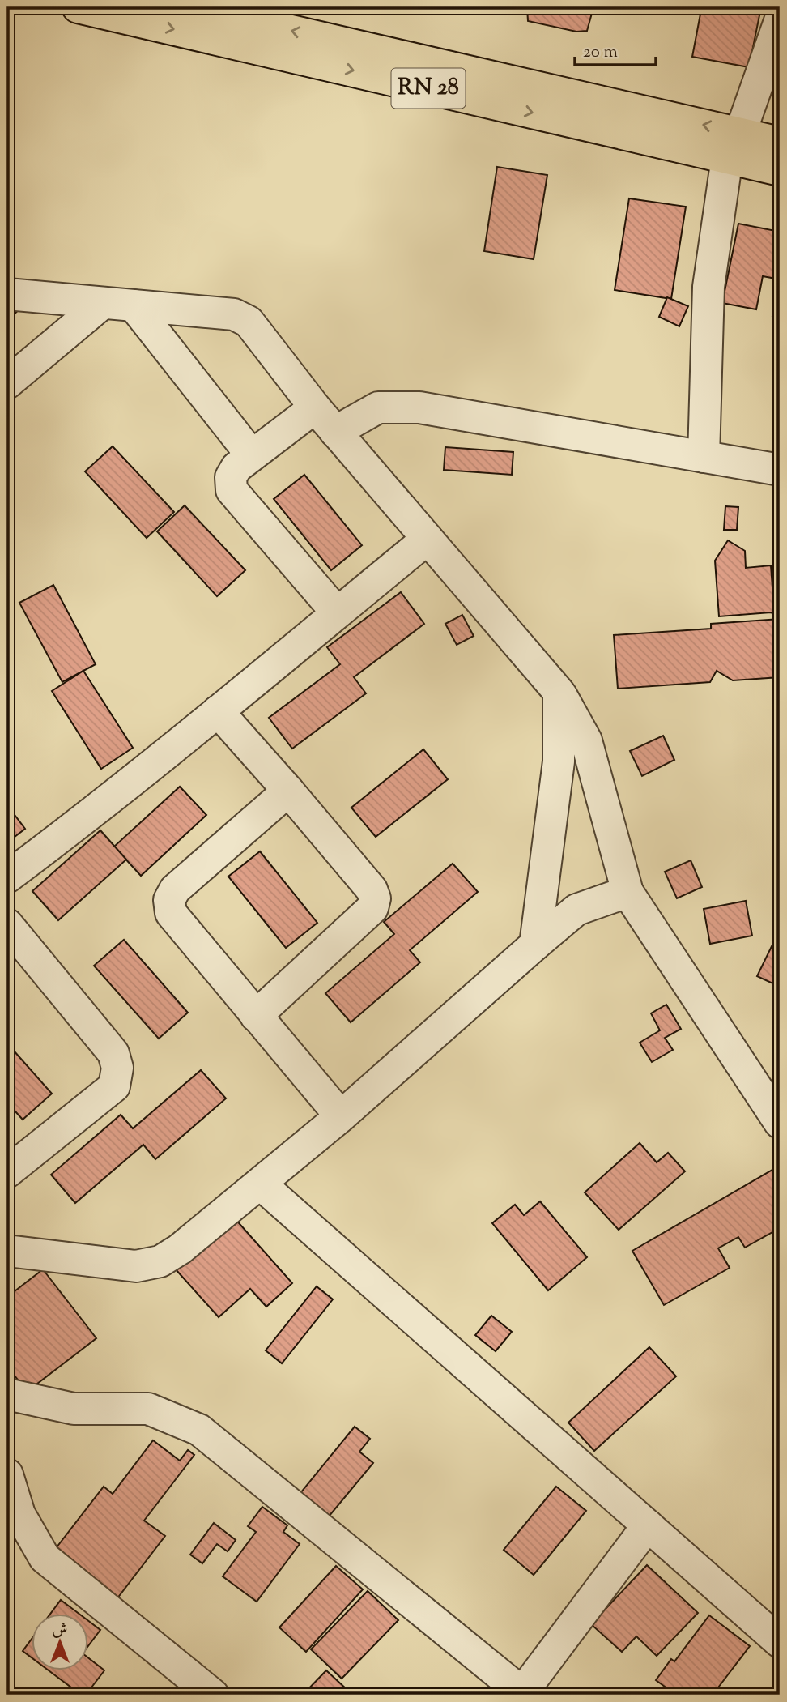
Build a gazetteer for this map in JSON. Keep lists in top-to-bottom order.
{
  "streets": {
    "main road": ["RN 28"]
  },
  "scale_bar": "20 m",
  "north": "top"
}
